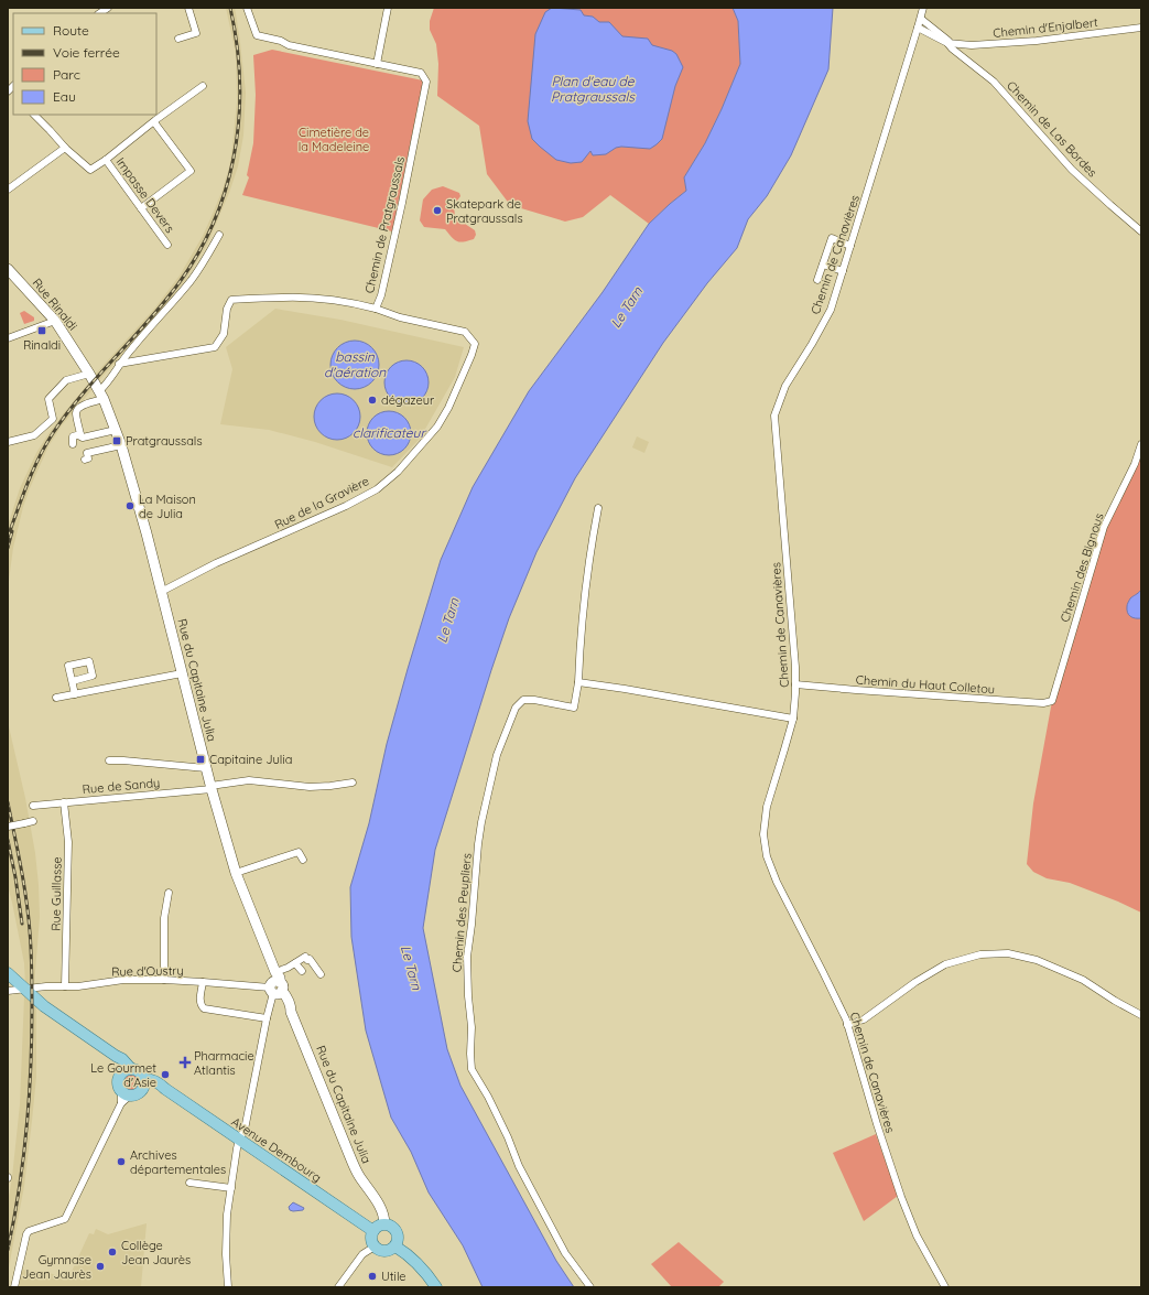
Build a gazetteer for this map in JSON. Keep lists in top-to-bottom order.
{
  "streets": {
    "main road": ["Avenue Dembourg"],
    "street": [
      "Chemin d'Enjalbert",
      "Chemin de Las Bordes",
      "Impasse Devers",
      "Chemin de Pratgraussals",
      "Chemin de Canavières",
      "Rue Rinaldi",
      "Rue de la Gravière",
      "Chemin des Bignous",
      "Rue du Capitaine Julia",
      "Chemin du Haut Colletou",
      "Rue de Sandy",
      "Rue Guillasse",
      "Chemin des Peupliers",
      "Rue d'Oustry"
    ]
  },
  "crossings": [
    ["Chemin d'Enjalbert", "Chemin de Las Bordes"],
    ["Chemin d'Enjalbert", "Chemin de Canavières"],
    ["Chemin de Pratgraussals", "Rue de la Gravière"],
    ["Chemin de Canavières", "Chemin du Haut Colletou"],
    ["Rue Rinaldi", "Rue du Capitaine Julia"],
    ["Rue de la Gravière", "Rue du Capitaine Julia"],
    ["Chemin des Bignous", "Chemin du Haut Colletou"],
    ["Rue du Capitaine Julia", "Rue de Sandy"],
    ["Rue du Capitaine Julia", "Rue d'Oustry"],
    ["Rue du Capitaine Julia", "Avenue Dembourg"],
    ["Rue de Sandy", "Rue Guillasse"],
    ["Rue Guillasse", "Rue d'Oustry"]
  ],
  "water": [
    "Plan d'eau de Pratgraussals",
    "Le Tarn",
    "bassin d'aération",
    "clarificateur"
  ],
  "parks": ["Cimetière de la Madeleine"],
  "places": {
    "other": [
      "Skatepark de Pratgraussals",
      "dégazeur",
      "La Maison de Julia",
      "Le Gourmet d'Asie",
      "Archives départementales",
      "Collège Jean Jaurès",
      "Gymnase Jean Jaurès",
      "Utile"
    ],
    "transit": ["Rinaldi", "Pratgraussals", "Capitaine Julia"],
    "health": ["Pharmacie Atlantis"]
  },
  "legend": [
    "Route",
    "Voie ferrée",
    "Parc",
    "Eau"
  ]
}
